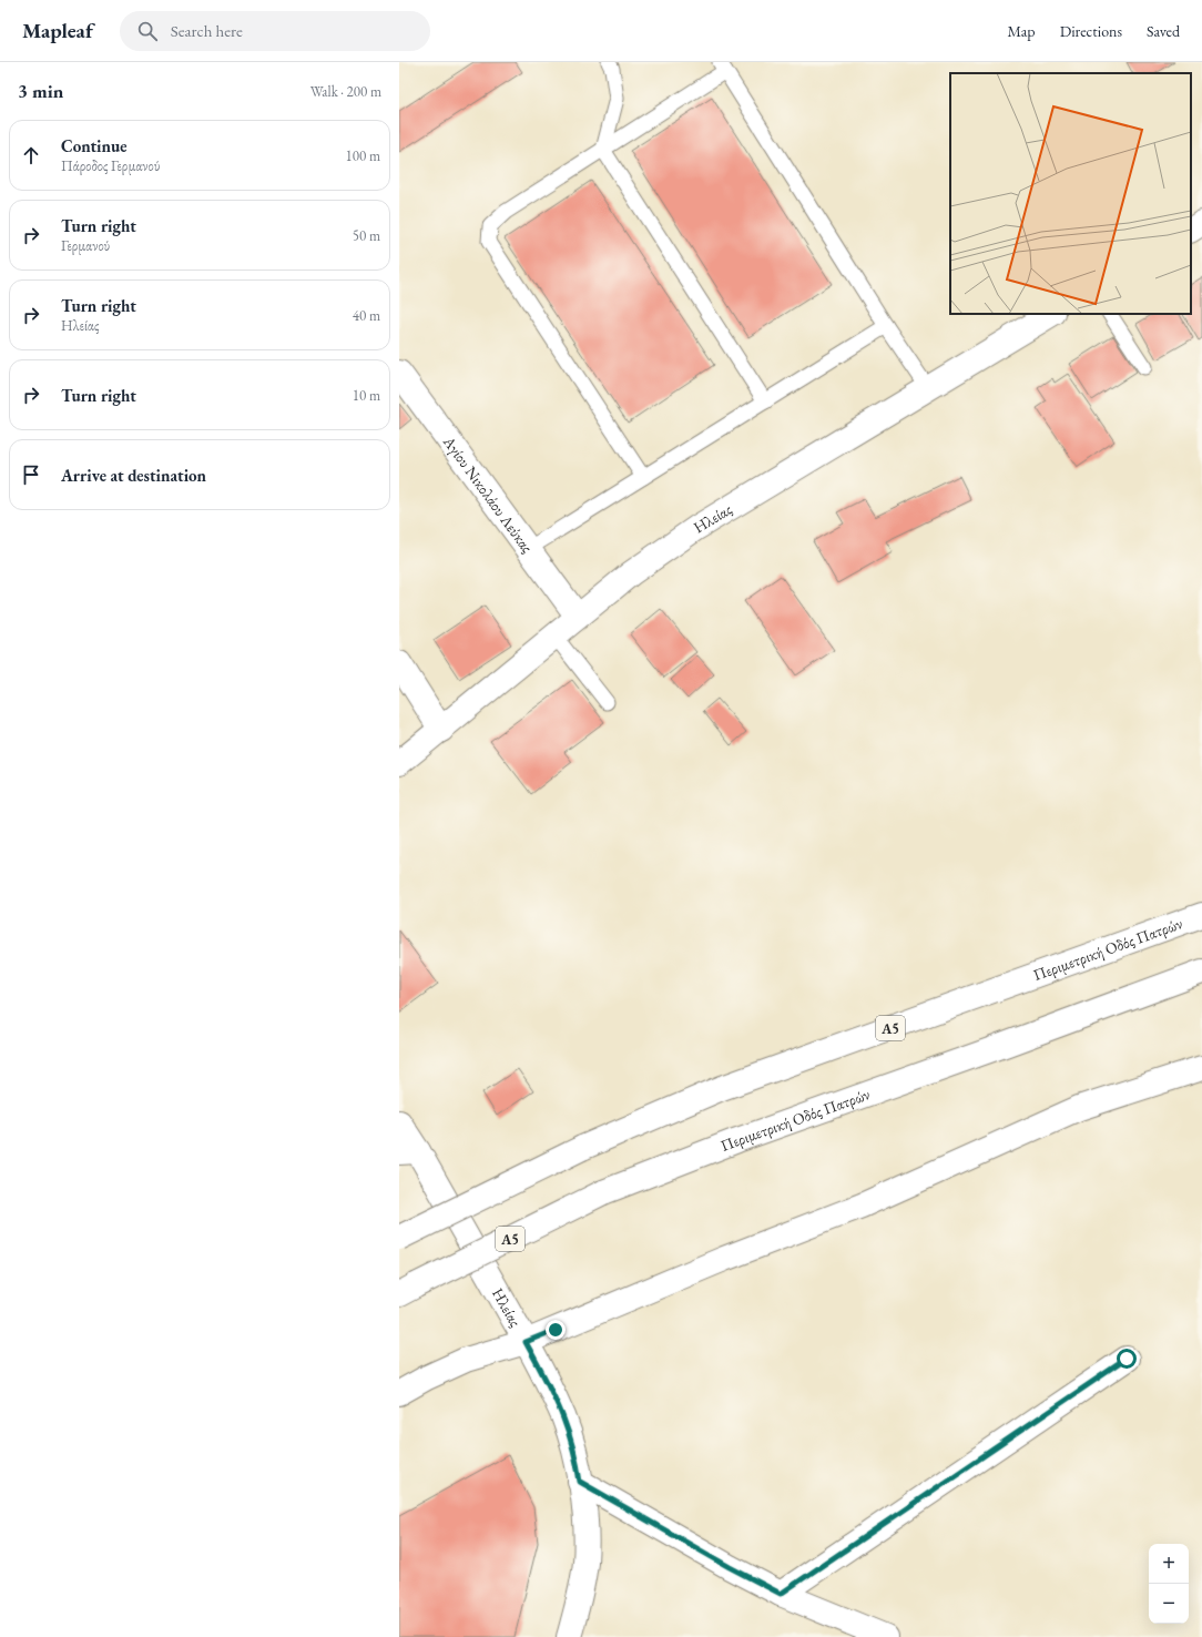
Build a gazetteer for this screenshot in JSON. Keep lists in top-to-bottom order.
{
  "streets": {
    "main road": [
      "Αγίου Νικολάου Λεύκας",
      "Ηλείας",
      "Περιμετρική Οδός Πατρών",
      "Α5"
    ]
  },
  "crossings": [
    ["Αγίου Νικολάου Λεύκας", "Ηλείας"]
  ],
  "page": {
    "header": "Mapleaf",
    "search": "Search here",
    "nav": ["Map", "Directions", "Saved"],
    "heading": ["3 min", "Walk · 200 m"],
    "list": [
      ["Continue", "Πάροδος Γερμανού", "100 m"],
      ["Turn right", "Γερμανού", "50 m"],
      ["Turn right", "Ηλείας", "40 m"],
      ["Turn right", "10 m"],
      "Arrive at destination"
    ],
    "map_buttons": ["+", "−"]
  }
}
